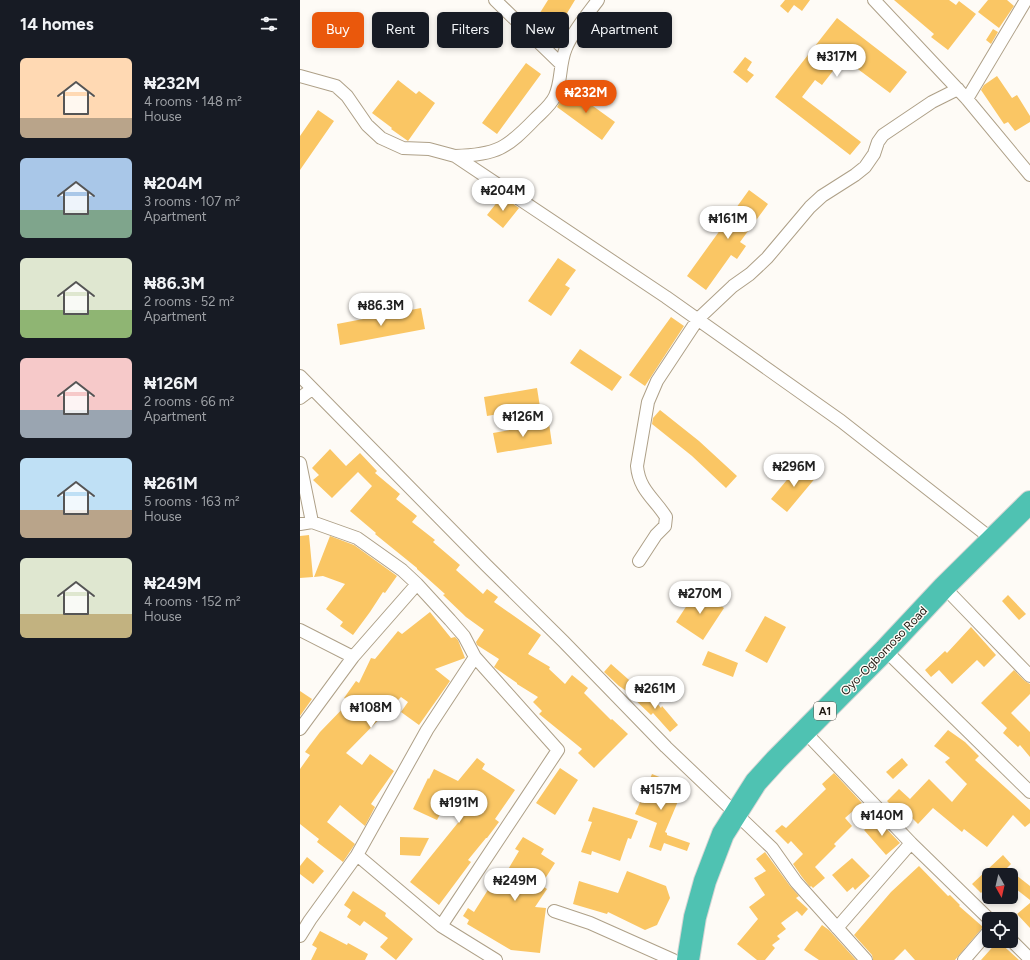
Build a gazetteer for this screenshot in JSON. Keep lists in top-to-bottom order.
{
  "streets": {
    "highway": ["Oyo-Ogbomoso Road", "A1"]
  },
  "north": "bottom",
  "page": {
    "heading": "14 homes",
    "chip": [
      "Buy",
      "Rent",
      "Filters",
      "New",
      "Apartment"
    ],
    "price": [
      "₦317M",
      "₦232M",
      "₦204M",
      "₦161M",
      "₦86.3M",
      "₦126M",
      "₦296M",
      "₦270M",
      "₦261M",
      "₦108M",
      "₦157M",
      "₦191M",
      "₦140M",
      "₦249M"
    ],
    "list": [
      {
        "name": "₦232M",
        "note": "4 rooms · 148 m² · House"
      },
      {
        "name": "₦204M",
        "note": "3 rooms · 107 m² · Apartment"
      },
      {
        "name": "₦86.3M",
        "note": "2 rooms · 52 m² · Apartment"
      },
      {
        "name": "₦126M",
        "note": "2 rooms · 66 m² · Apartment"
      },
      {
        "name": "₦261M",
        "note": "5 rooms · 163 m² · House"
      },
      {
        "name": "₦249M",
        "note": "4 rooms · 152 m² · House"
      }
    ]
  }
}
